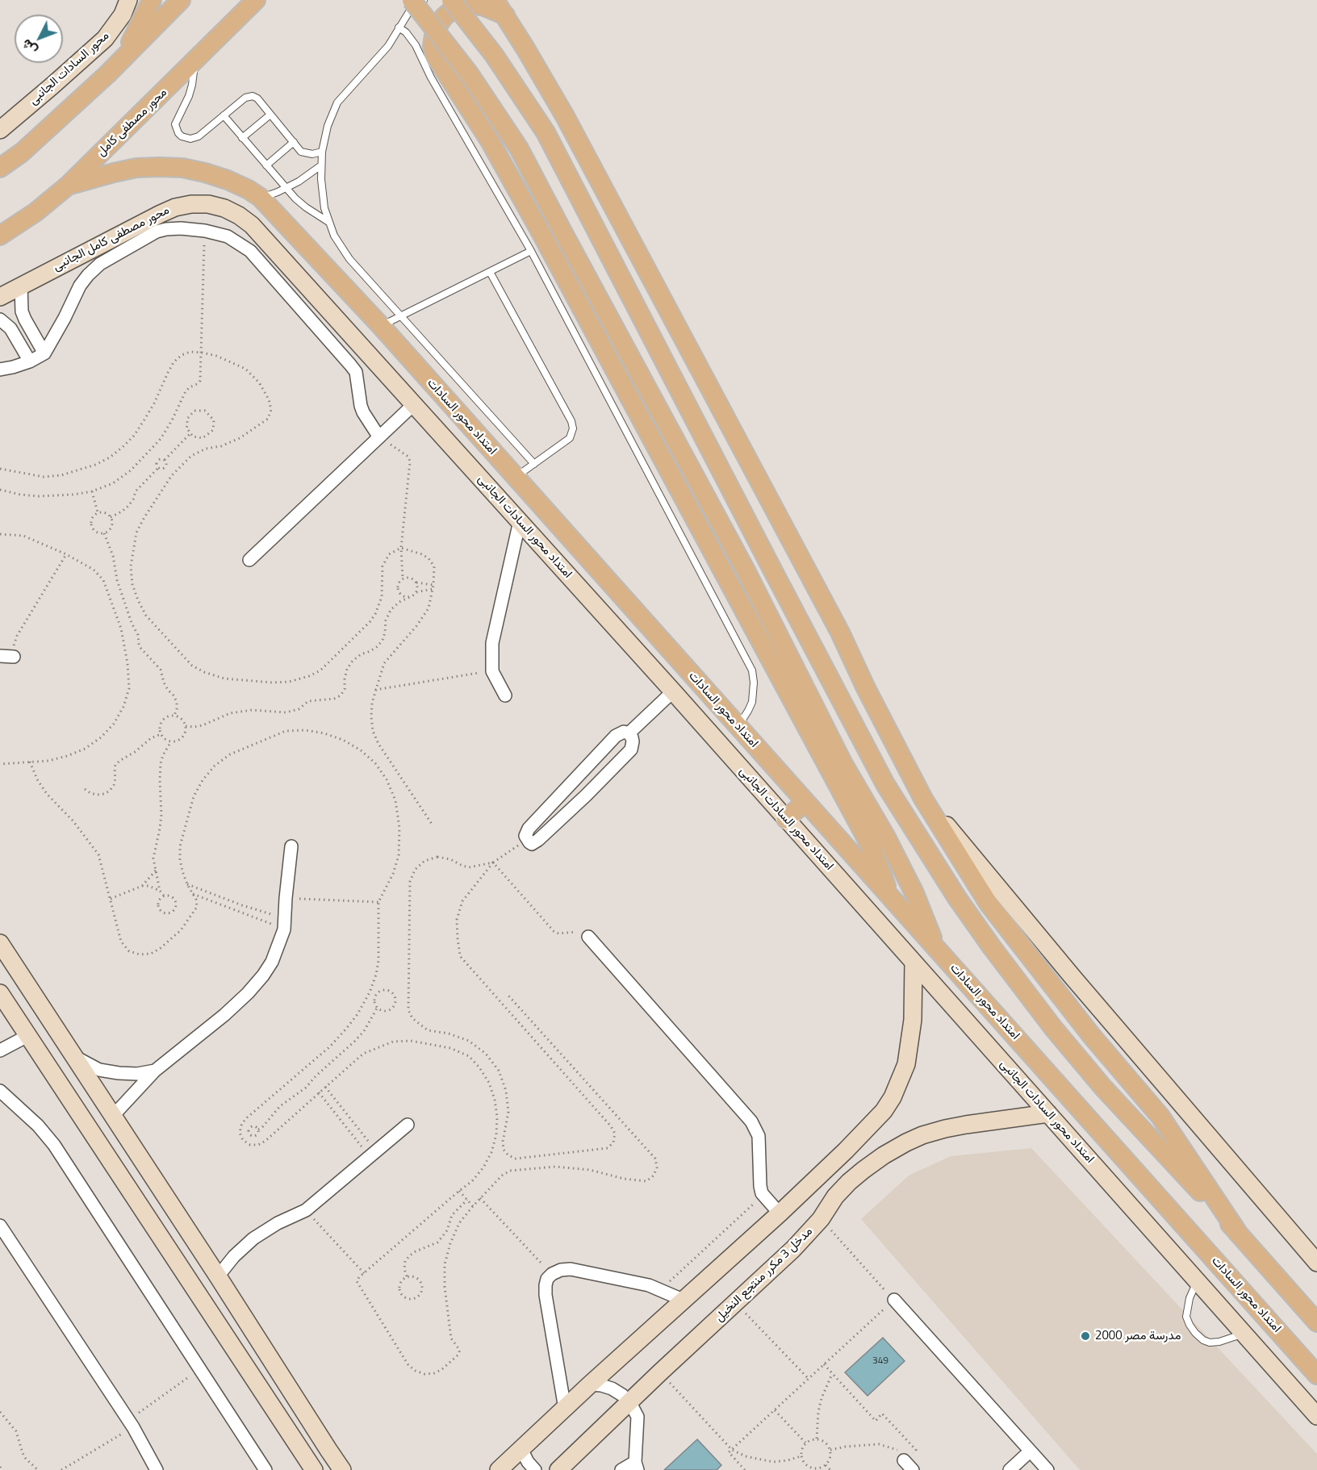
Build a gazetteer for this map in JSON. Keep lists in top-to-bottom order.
{
  "streets": {
    "main road": ["محور مصطفى كامل", "امتداد محور السادات"],
    "street": [
      "محور السادات الجانبى",
      "محور مصطفى كامل الجانبى",
      "امتداد محور السادات الجانبى",
      "مدخل 3 مكرر منتجع النخيل"
    ]
  },
  "crossings": [
    ["محور مصطفى كامل", "امتداد محور السادات"],
    ["محور مصطفى كامل الجانبى", "امتداد محور السادات الجانبى"],
    ["امتداد محور السادات الجانبى", "مدخل 3 مكرر منتجع النخيل"]
  ],
  "places": ["مدرسة مصر 2000"],
  "house_numbers": ["349"],
  "north": "bottom left"
}
